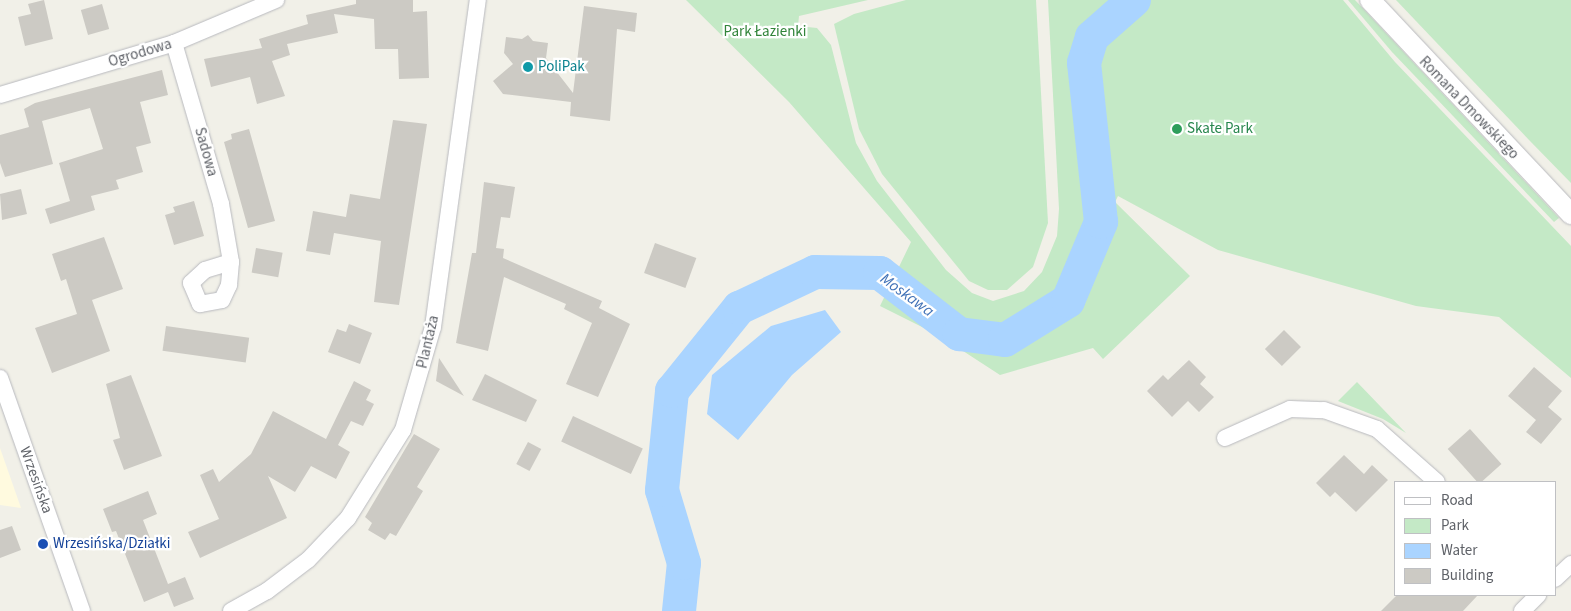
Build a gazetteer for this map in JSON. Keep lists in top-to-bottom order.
{
  "streets": {
    "street": [
      "Ogrodowa",
      "Romana Dmowskiego",
      "Sadowa",
      "Plantaża",
      "Wrzesińska"
    ]
  },
  "crossings": [
    ["Ogrodowa", "Sadowa"]
  ],
  "water": ["Moskawa"],
  "parks": ["Park Łazienki"],
  "places": ["PoliPak", "Skate Park", "Wrzesińska/Działki"],
  "legend": [
    "Road",
    "Park",
    "Water",
    "Building"
  ]
}
